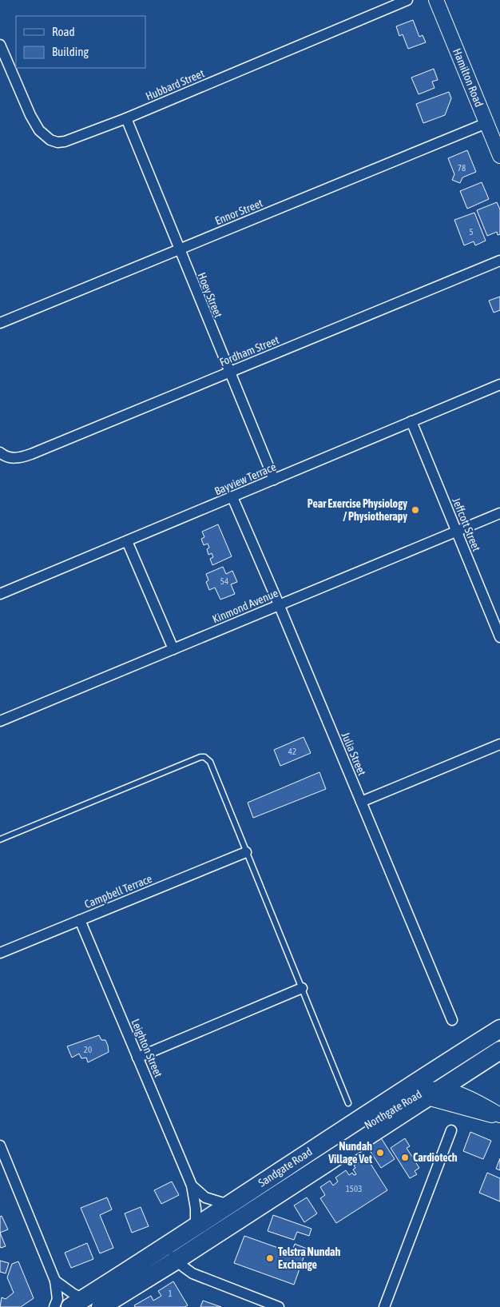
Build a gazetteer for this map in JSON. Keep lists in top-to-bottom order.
{
  "streets": {
    "highway": ["Sandgate Road"],
    "street": [
      "Hamilton Road",
      "Hubbard Street",
      "Ennor Street",
      "Hoey Street",
      "Fordham Street",
      "Bayview Terrace",
      "Jeffcott Street",
      "Kinmond Avenue",
      "Julia Street",
      "Campbell Terrace",
      "Leighton Street",
      "Northgate Road"
    ]
  },
  "crossings": [
    ["Hamilton Road", "Ennor Street"],
    ["Hubbard Street", "Hoey Street"],
    ["Ennor Street", "Hoey Street"],
    ["Hoey Street", "Fordham Street"],
    ["Hoey Street", "Bayview Terrace"],
    ["Bayview Terrace", "Jeffcott Street"],
    ["Bayview Terrace", "Julia Street"],
    ["Jeffcott Street", "Kinmond Avenue"],
    ["Kinmond Avenue", "Julia Street"],
    ["Campbell Terrace", "Leighton Street"],
    ["Leighton Street", "Sandgate Road"],
    ["Northgate Road", "Sandgate Road"]
  ],
  "places": [
    "Pear Exercise Physiology / Physiotherapy",
    "Nundah Village Vet",
    "Cardiotech",
    "Telstra Nundah Exchange"
  ],
  "house_numbers": [
    "78",
    "5",
    "54",
    "42",
    "20",
    "1503",
    "1"
  ],
  "legend": ["Road", "Building"]
}
